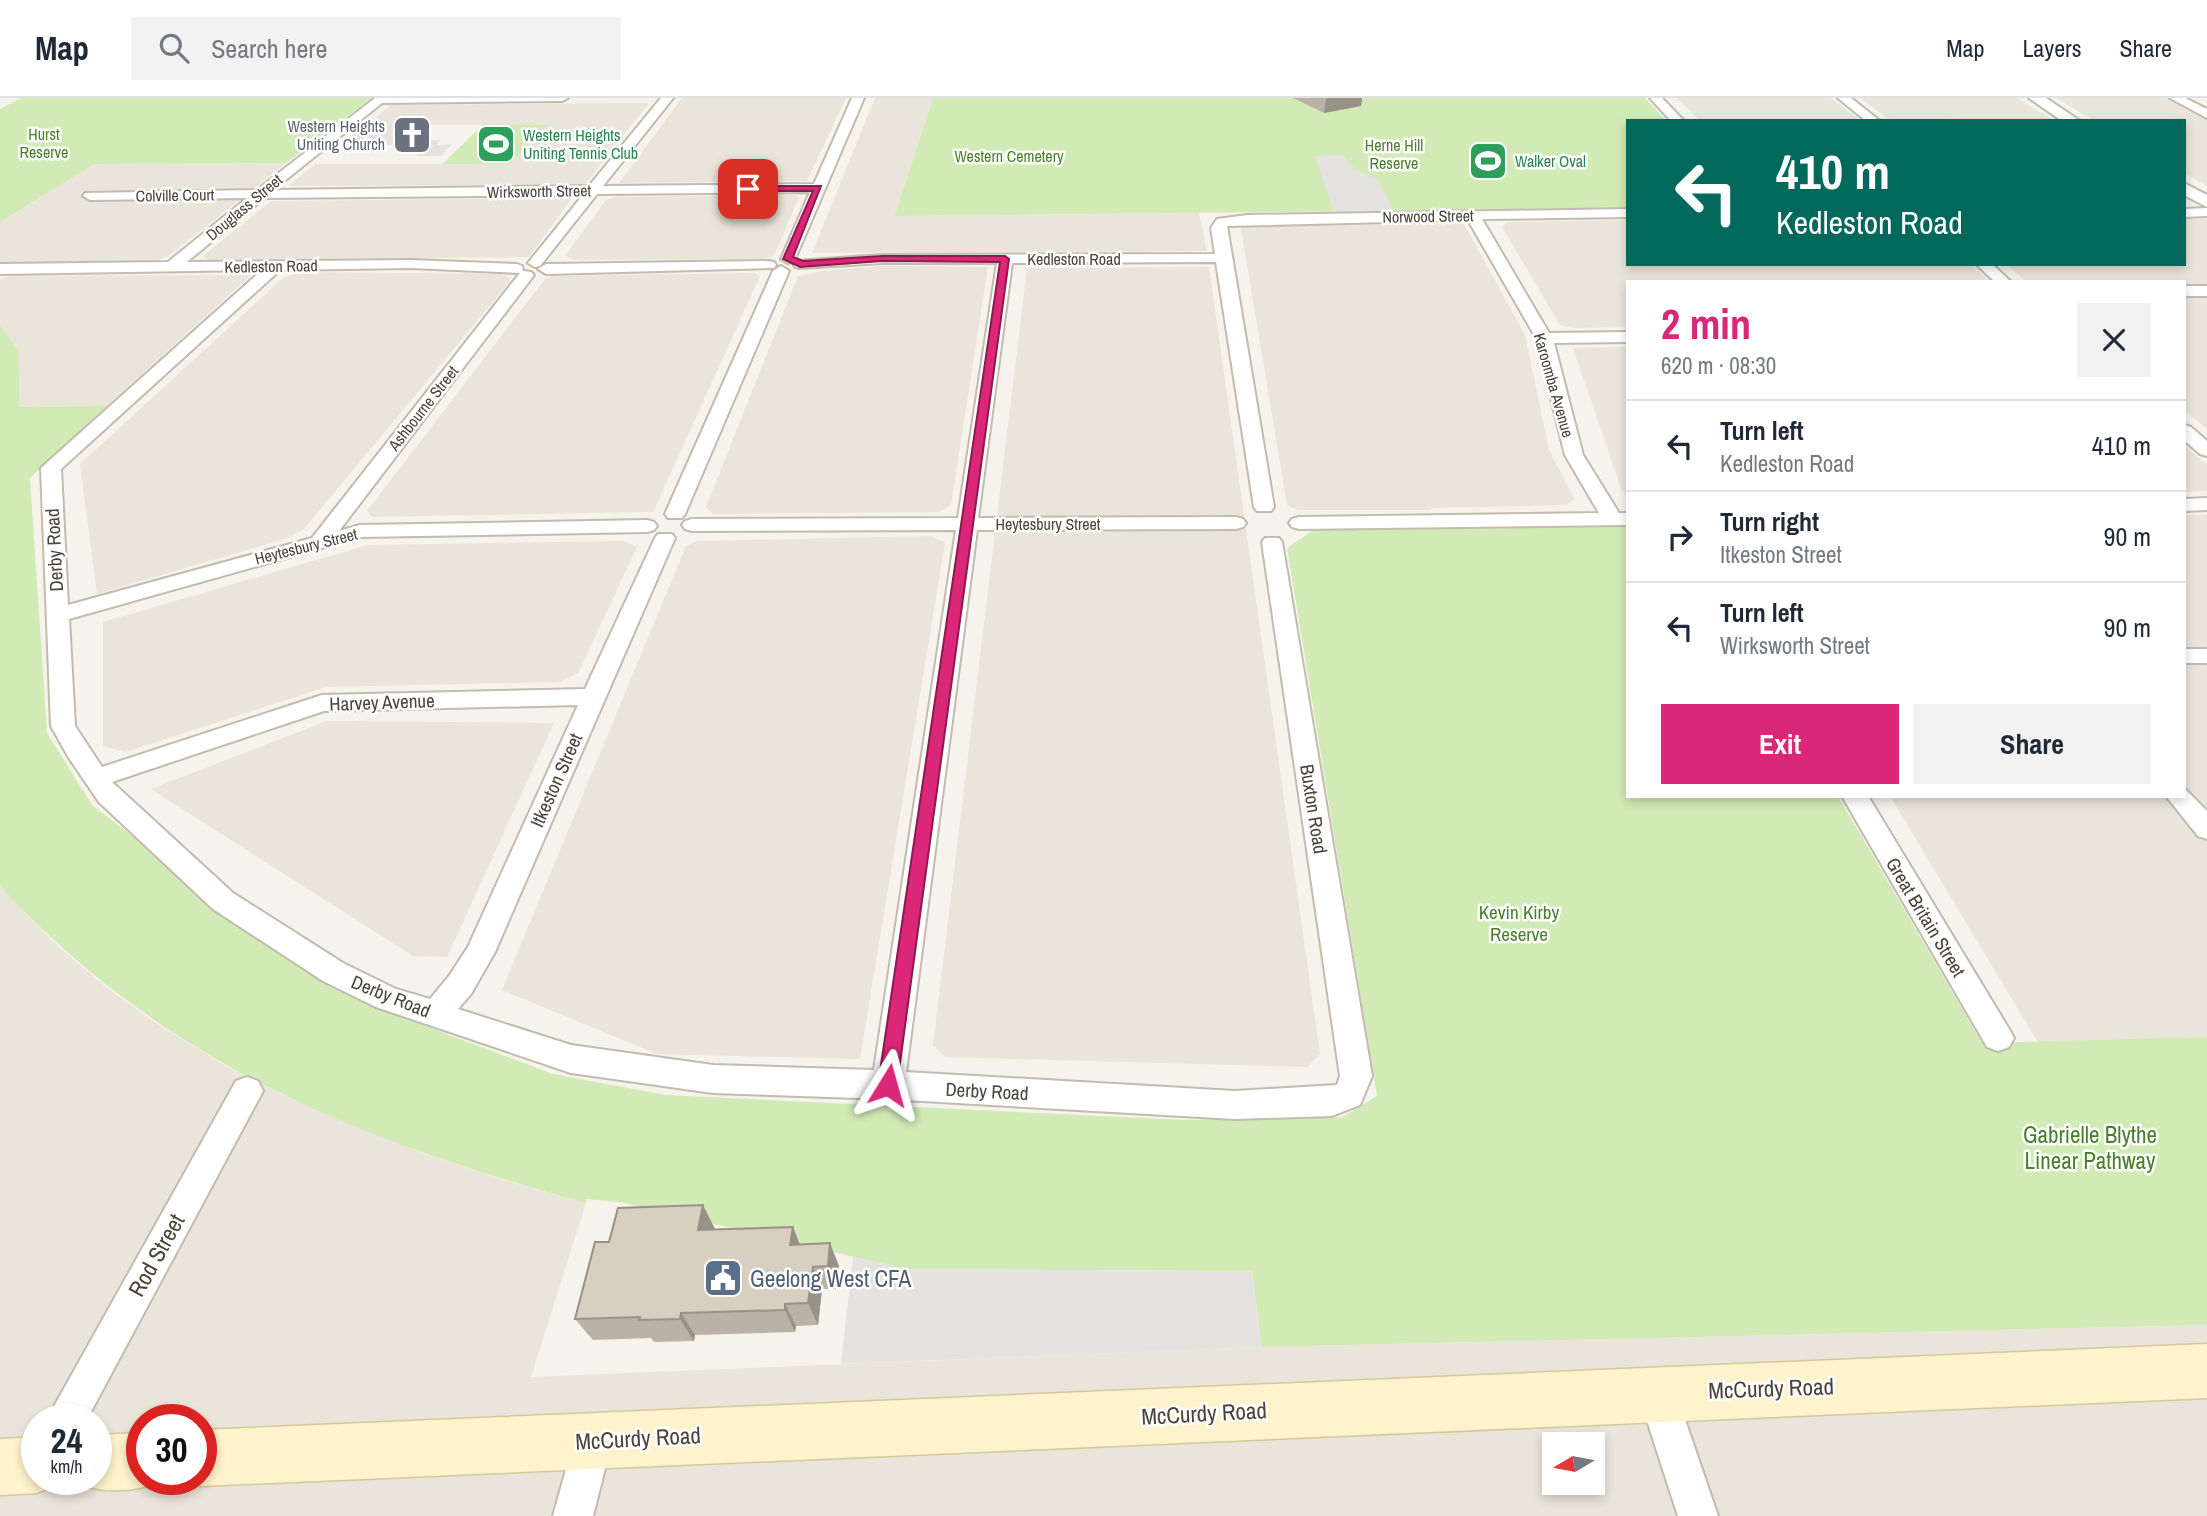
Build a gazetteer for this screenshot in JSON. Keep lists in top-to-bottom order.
{
  "streets": {
    "main road": ["McCurdy Road"],
    "street": [
      "Wirksworth Street",
      "Colville Court",
      "Douglass Street",
      "Norwood Street",
      "Kedleston Road",
      "Karoomba Avenue",
      "Ashbourne Street",
      "Heytesbury Street",
      "Derby Road",
      "Harvey Avenue",
      "Itkeston Street",
      "Buxton Road",
      "Great Britain Street",
      "Rod Street"
    ]
  },
  "crossings": [
    ["Wirksworth Street", "Colville Court"],
    ["Wirksworth Street", "Douglass Street"],
    ["Wirksworth Street", "Ashbourne Street"],
    ["Colville Court", "Douglass Street"],
    ["Douglass Street", "Kedleston Road"],
    ["Norwood Street", "Karoomba Avenue"],
    ["Kedleston Road", "Ashbourne Street"],
    ["Kedleston Road", "Derby Road"],
    ["Ashbourne Street", "Heytesbury Street"],
    ["Heytesbury Street", "Derby Road"],
    ["Heytesbury Street", "Itkeston Street"],
    ["Derby Road", "Harvey Avenue"],
    ["Derby Road", "Itkeston Street"],
    ["Derby Road", "Buxton Road"],
    ["Harvey Avenue", "Itkeston Street"]
  ],
  "parks": [
    "Hurst Reserve",
    "Herne Hill Reserve",
    "Western Cemetery",
    "Kevin Kirby Reserve",
    "Gabrielle Blythe Linear Pathway"
  ],
  "places": {
    "church": ["Western Heights Uniting Church"],
    "sports": ["Western Heights Uniting Tennis Club", "Walker Oval"],
    "public building": ["Geelong West CFA"]
  },
  "north": "left",
  "page": {
    "header": "Map",
    "search": "Search here",
    "nav": ["Map", "Layers", "Share"],
    "turn": ["410 m", "Kedleston Road"],
    "heading": ["2 min", "620 m · 08:30"],
    "list": [
      {
        "name": "Turn left",
        "note": "Kedleston Road",
        "value": "410 m"
      },
      {
        "name": "Turn right",
        "note": "Itkeston Street",
        "value": "90 m"
      },
      {
        "name": "Turn left",
        "note": "Wirksworth Street",
        "value": "90 m"
      }
    ],
    "buttons": ["Exit", "Share"],
    "speed": "24 km/h",
    "limit": "30"
  }
}
